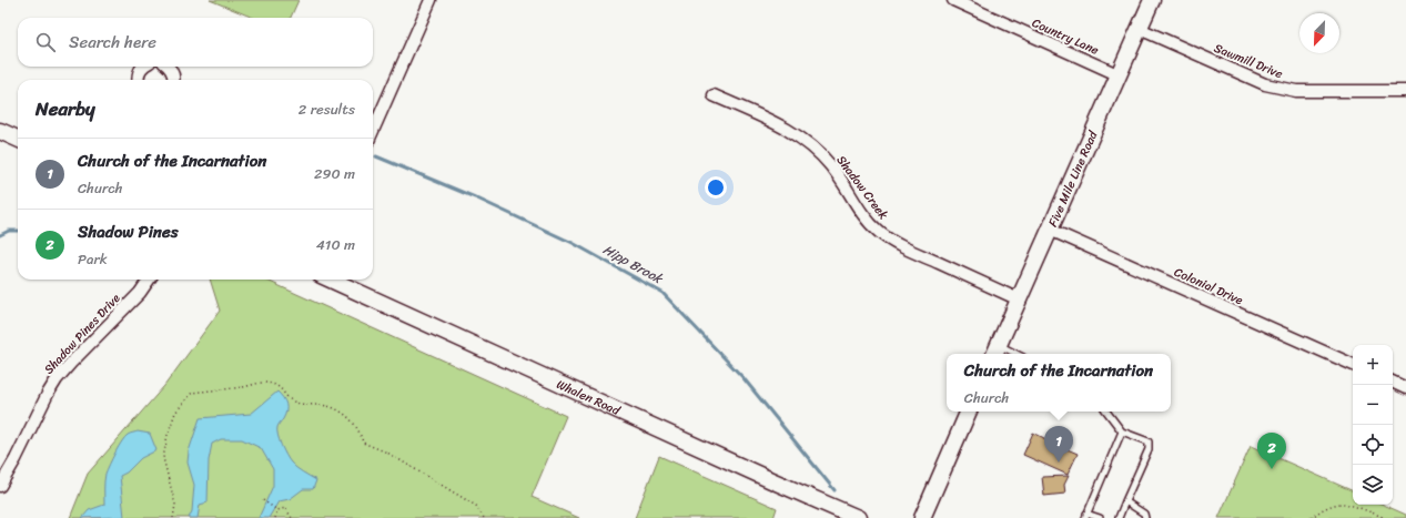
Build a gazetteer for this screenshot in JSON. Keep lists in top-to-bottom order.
{
  "streets": {
    "street": [
      "Country Lane",
      "Sawmill Drive",
      "Five Mile Line Road",
      "Shadow Creek",
      "Colonial Drive",
      "Shadow Pines Drive",
      "Whalen Road"
    ]
  },
  "crossings": [
    ["Country Lane", "Five Mile Line Road"],
    ["Sawmill Drive", "Five Mile Line Road"],
    ["Five Mile Line Road", "Shadow Creek"],
    ["Five Mile Line Road", "Colonial Drive"]
  ],
  "water": ["Hipp Brook"],
  "north": "bottom left",
  "page": {
    "search": "Search here",
    "heading": ["Nearby", "2 results"],
    "list": [
      {
        "mark": "1",
        "name": "Church of the Incarnation",
        "note": "Church",
        "value": "290 m"
      },
      {
        "mark": "2",
        "name": "Shadow Pines",
        "note": "Park",
        "value": "410 m"
      }
    ],
    "map_buttons": ["+", "−"],
    "popup": ["Church of the Incarnation", "Church"],
    "pins": ["1", "2"]
  }
}
